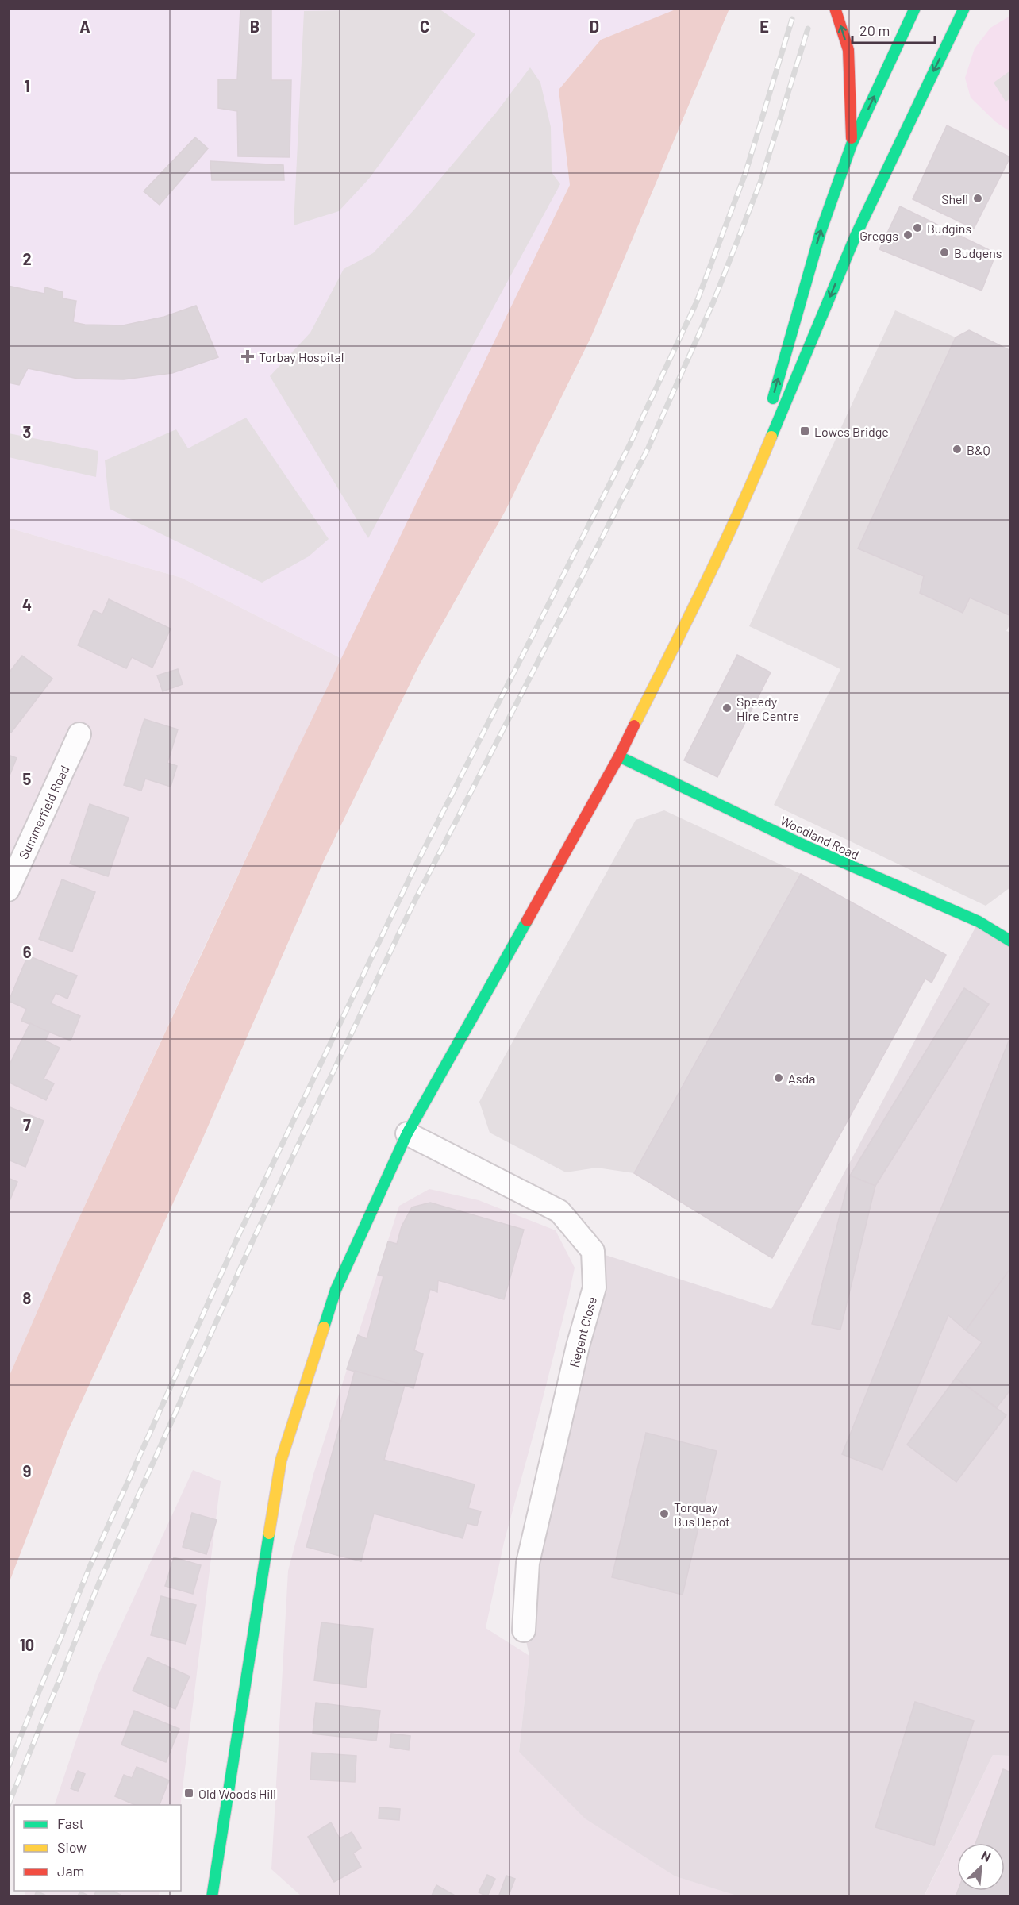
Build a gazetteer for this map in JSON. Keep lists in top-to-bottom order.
{
  "streets": {
    "main road": ["Woodland Road"],
    "street": ["Summerfield Road", "Regent Close"]
  },
  "places": {
    "other": [
      "Shell",
      "Budgins",
      "Greggs",
      "Budgens",
      "B&Q",
      "Speedy Hire Centre",
      "Asda",
      "Torquay Bus Depot"
    ],
    "health": ["Torbay Hospital"],
    "transit": ["Lowes Bridge", "Old Woods Hill"]
  },
  "legend": ["Fast", "Slow", "Jam"],
  "scale_bar": "20 m",
  "north": "top right",
  "grid": {
    "columns": [
      "A",
      "B",
      "C",
      "D",
      "E"
    ],
    "rows": [
      "1",
      "2",
      "3",
      "4",
      "5",
      "6",
      "7",
      "8",
      "9",
      "10"
    ]
  }
}
